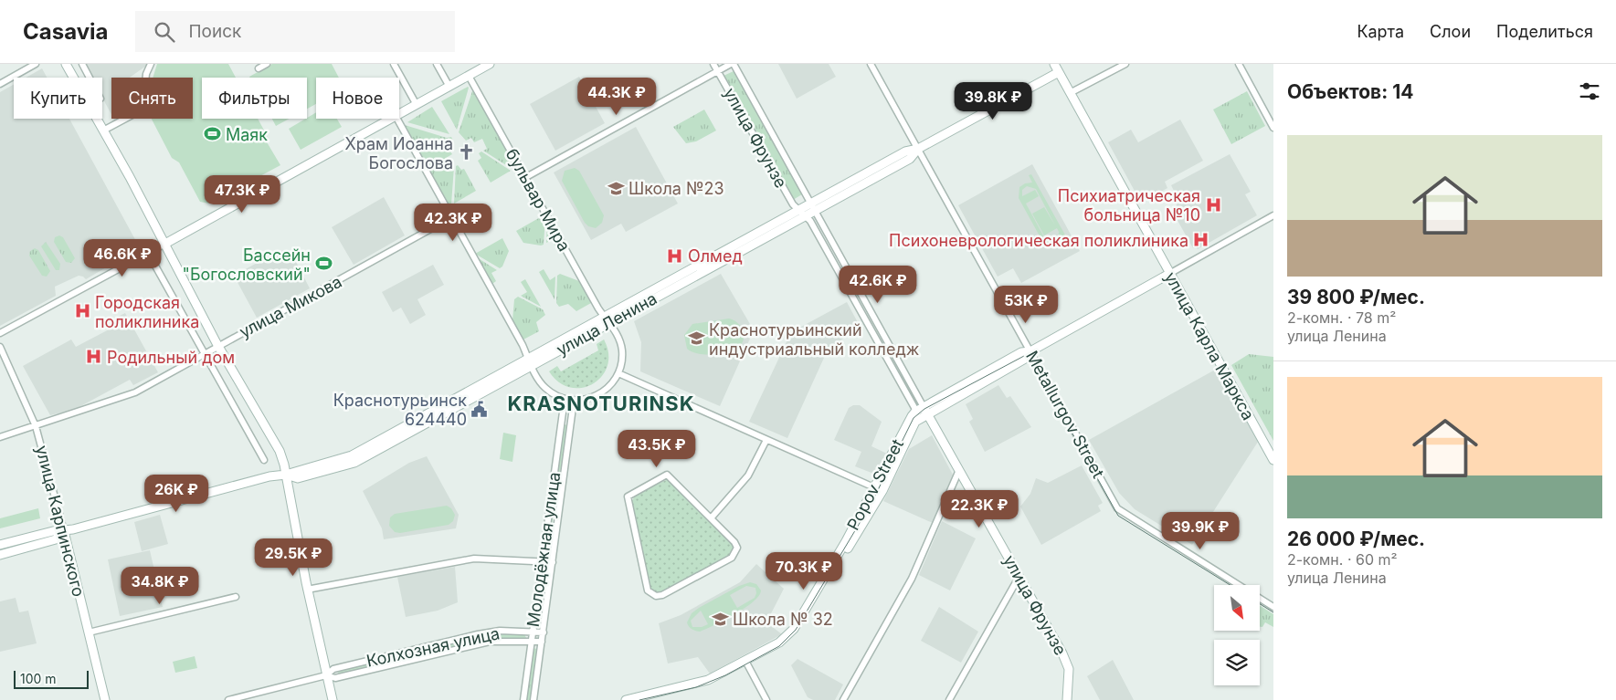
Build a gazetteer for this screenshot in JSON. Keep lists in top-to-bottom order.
{
  "streets": {
    "street": [
      "улица Фрунзе",
      "бульвар Мира",
      "улица Микова",
      "улица Ленина",
      "улица Карла Маркса",
      "Metallurgov Street",
      "Popov Street",
      "улица Карпинского",
      "Молодёжная улица",
      "Колхозная улица"
    ]
  },
  "crossings": [
    ["улица Фрунзе", "улица Ленина"],
    ["улица Фрунзе", "Popov Street"],
    ["бульвар Мира", "улица Ленина"],
    ["улица Микова", "улица Карпинского"],
    ["улица Ленина", "улица Карла Маркса"],
    ["улица Ленина", "Metallurgov Street"],
    ["улица Ленина", "улица Карпинского"],
    ["Молодёжная улица", "Колхозная улица"]
  ],
  "districts": ["KRASNOTURINSK"],
  "places": {
    "sports": ["Маяк", "Бассейн \"Богословский\""],
    "church": ["Храм Иоанна Богослова"],
    "school or university": ["Школа №23", "Краснотурьинский индустриальный колледж", "Школа № 32"],
    "hospital": [
      "Психиатрическая больница №10",
      "Психоневрологическая поликлиника",
      "Олмед",
      "Городская поликлиника",
      "Родильный дом"
    ],
    "public building": ["Краснотурьинск 624440"]
  },
  "scale_bar": "100 m",
  "north": "bottom right",
  "page": {
    "header": "Casavia",
    "search": "Поиск",
    "nav": ["Карта", "Слои", "Поделиться"],
    "heading": "Объектов: 14",
    "price": [
      "44.3K ₽",
      "39.8K ₽",
      "47.3K ₽",
      "42.3K ₽",
      "46.6K ₽",
      "42.6K ₽",
      "53K ₽",
      "43.5K ₽",
      "26K ₽",
      "22.3K ₽",
      "39.9K ₽",
      "29.5K ₽",
      "70.3K ₽",
      "34.8K ₽"
    ],
    "chip": [
      "Купить",
      "Снять",
      "Фильтры",
      "Новое"
    ],
    "list": [
      {
        "name": "39 800 ₽/мес.",
        "note": "2-комн. · 78 m² · улица Ленина"
      },
      {
        "name": "26 000 ₽/мес.",
        "note": "2-комн. · 60 m² · улица Ленина"
      }
    ],
    "scale": "100 m"
  }
}
